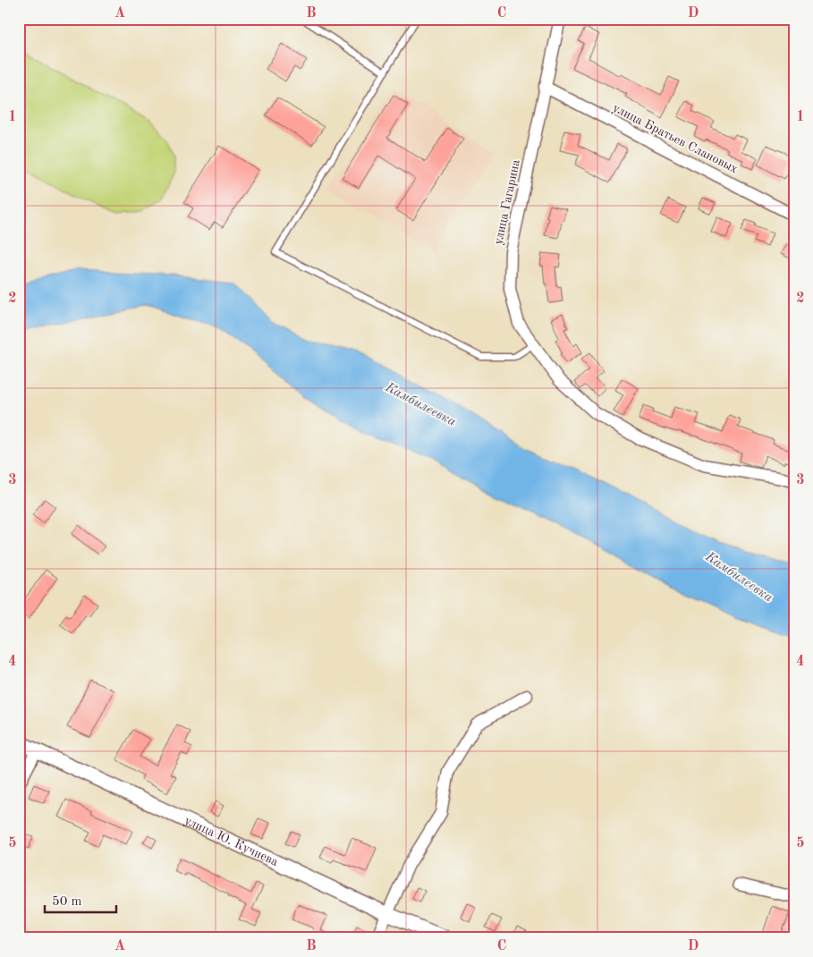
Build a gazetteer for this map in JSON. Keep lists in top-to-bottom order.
{
  "streets": {
    "street": ["улица Братьев Слановых", "улица Гагарина", "улица Ю. Кучиева"]
  },
  "crossings": [
    ["улица Братьев Слановых", "улица Гагарина"]
  ],
  "water": ["Камбилеевка"],
  "scale_bar": "50 m",
  "grid": {
    "columns": [
      "A",
      "B",
      "C",
      "D"
    ],
    "rows": [
      "1",
      "2",
      "3",
      "4",
      "5"
    ]
  }
}
